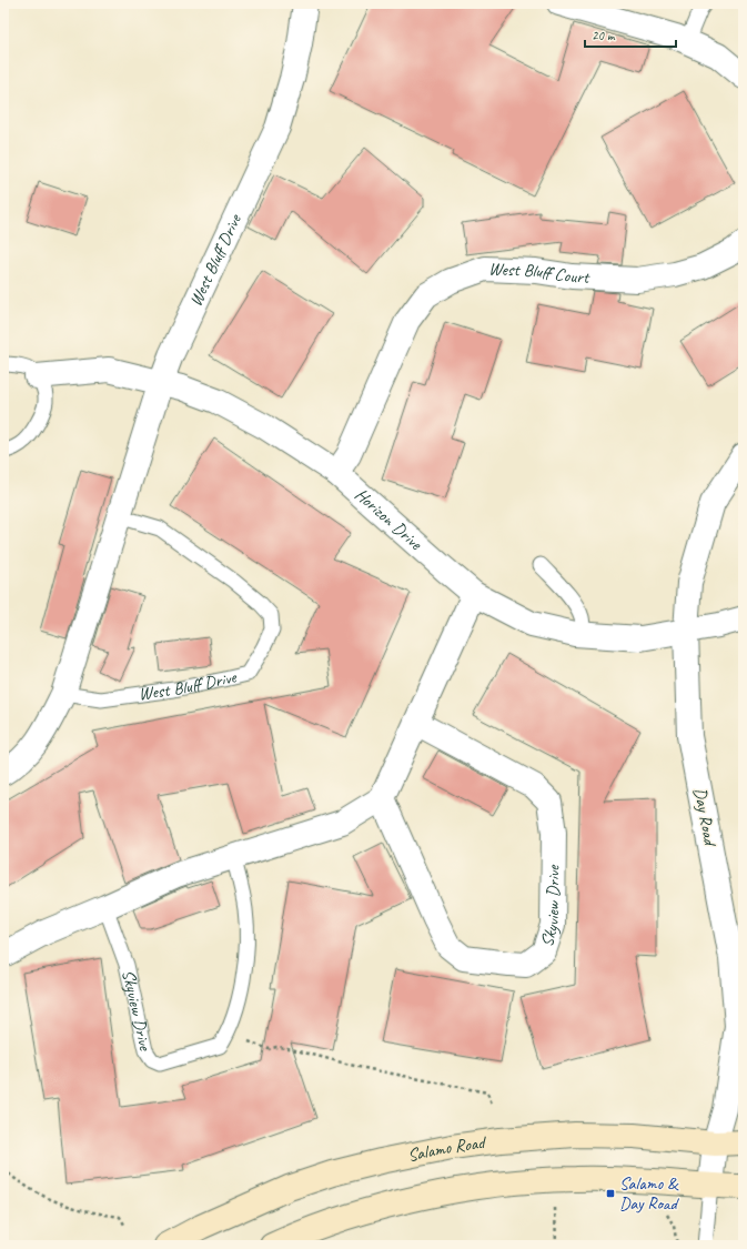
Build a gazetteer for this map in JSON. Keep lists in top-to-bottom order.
{
  "streets": {
    "main road": ["Salamo Road"],
    "street": [
      "West Bluff Drive",
      "West Bluff Court",
      "Horizon Drive",
      "Day Road",
      "Skyview Drive"
    ]
  },
  "crossings": [
    ["West Bluff Drive", "Horizon Drive"],
    ["West Bluff Court", "Horizon Drive"],
    ["Horizon Drive", "Day Road"],
    ["Day Road", "Salamo Road"]
  ],
  "places": {
    "transit": ["Salamo & Day Road"]
  },
  "scale_bar": "20 m"
}
